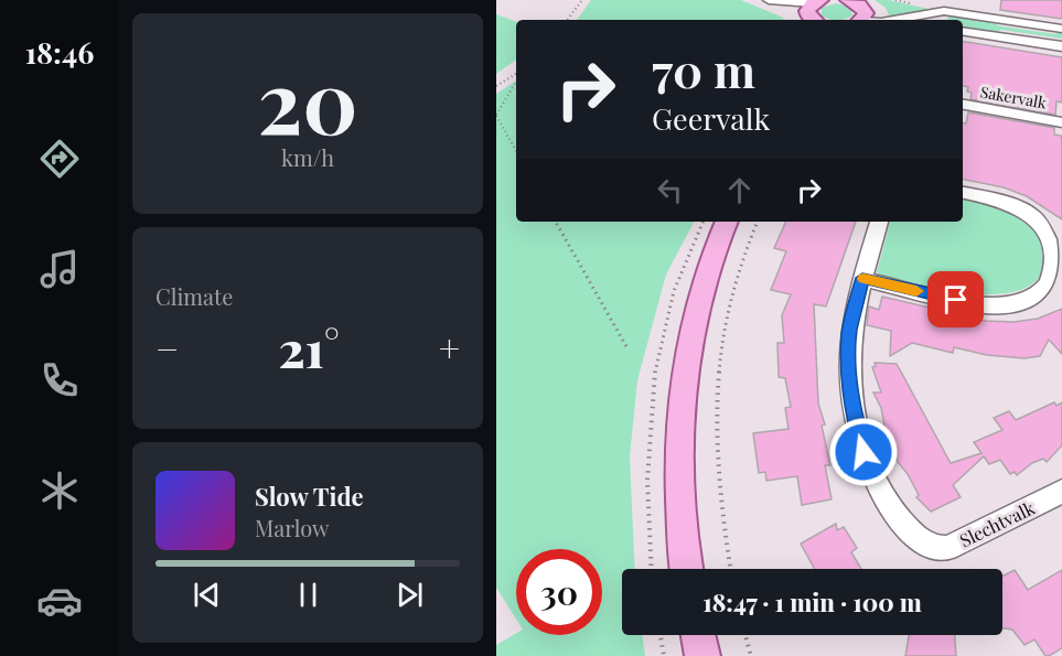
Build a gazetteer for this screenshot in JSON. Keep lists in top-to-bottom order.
{
  "streets": {
    "street": ["Sakervalk", "Slechtvalk"]
  },
  "page": {
    "tabs": "18:46",
    "tile": [
      ["20", "km/h"],
      "Climate"
    ],
    "turn": ["70 m", "Geervalk"],
    "heat": ["−", "21°", "+"],
    "song": ["Slow Tide", "Marlow"],
    "limit": "30",
    "trip": "18:47 · 1 min · 100 m"
  }
}
